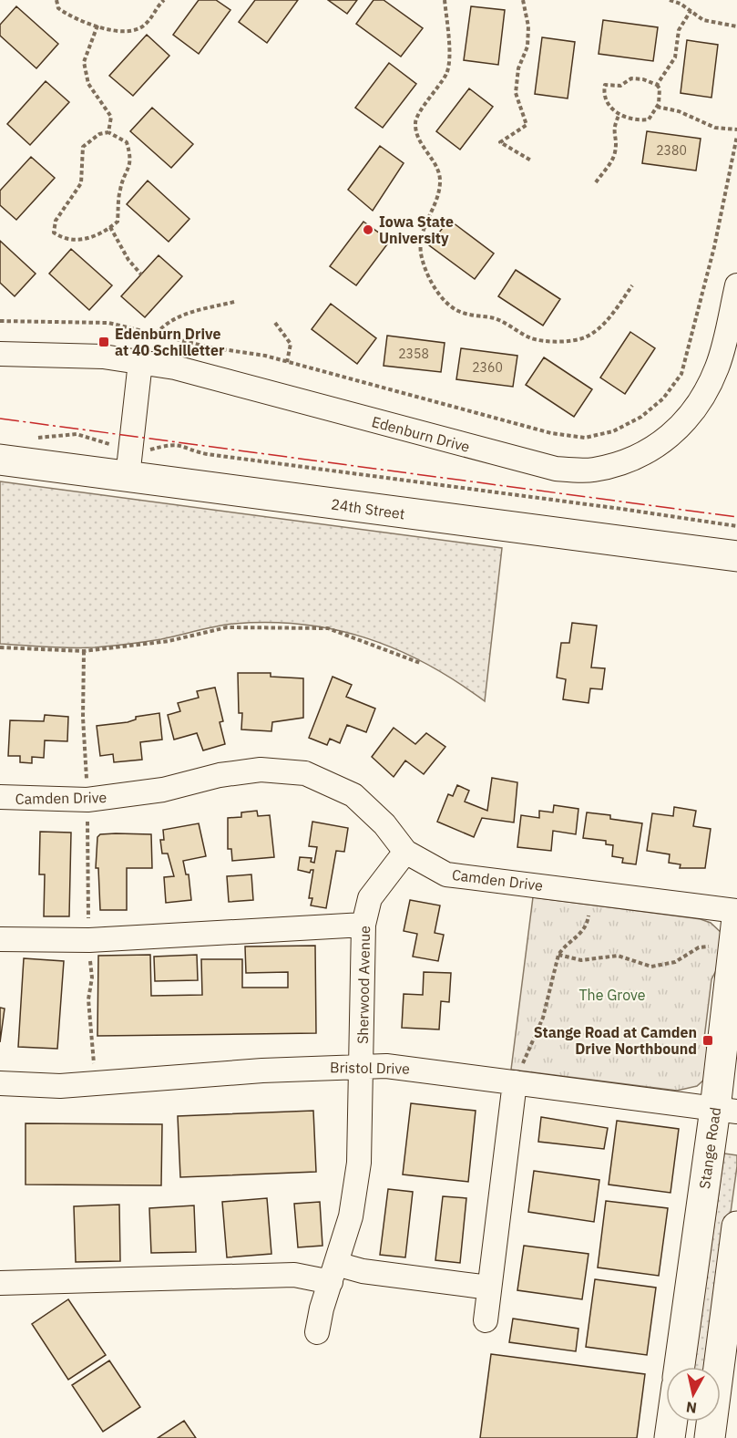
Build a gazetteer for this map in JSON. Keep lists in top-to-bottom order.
{
  "streets": {
    "main road": ["24th Street", "Stange Road"],
    "street": [
      "Edenburn Drive",
      "Camden Drive",
      "Sherwood Avenue",
      "Bristol Drive"
    ]
  },
  "crossings": [
    ["Camden Drive", "Sherwood Avenue"],
    ["Sherwood Avenue", "Bristol Drive"],
    ["Bristol Drive", "Stange Road"]
  ],
  "parks": ["The Grove"],
  "places": {
    "other": ["Iowa State University"],
    "transit": ["Edenburn Drive at 40 Schilletter", "Stange Road at Camden Drive Northbound"]
  },
  "house_numbers": ["2380", "2358", "2360"],
  "north": "bottom"
}
